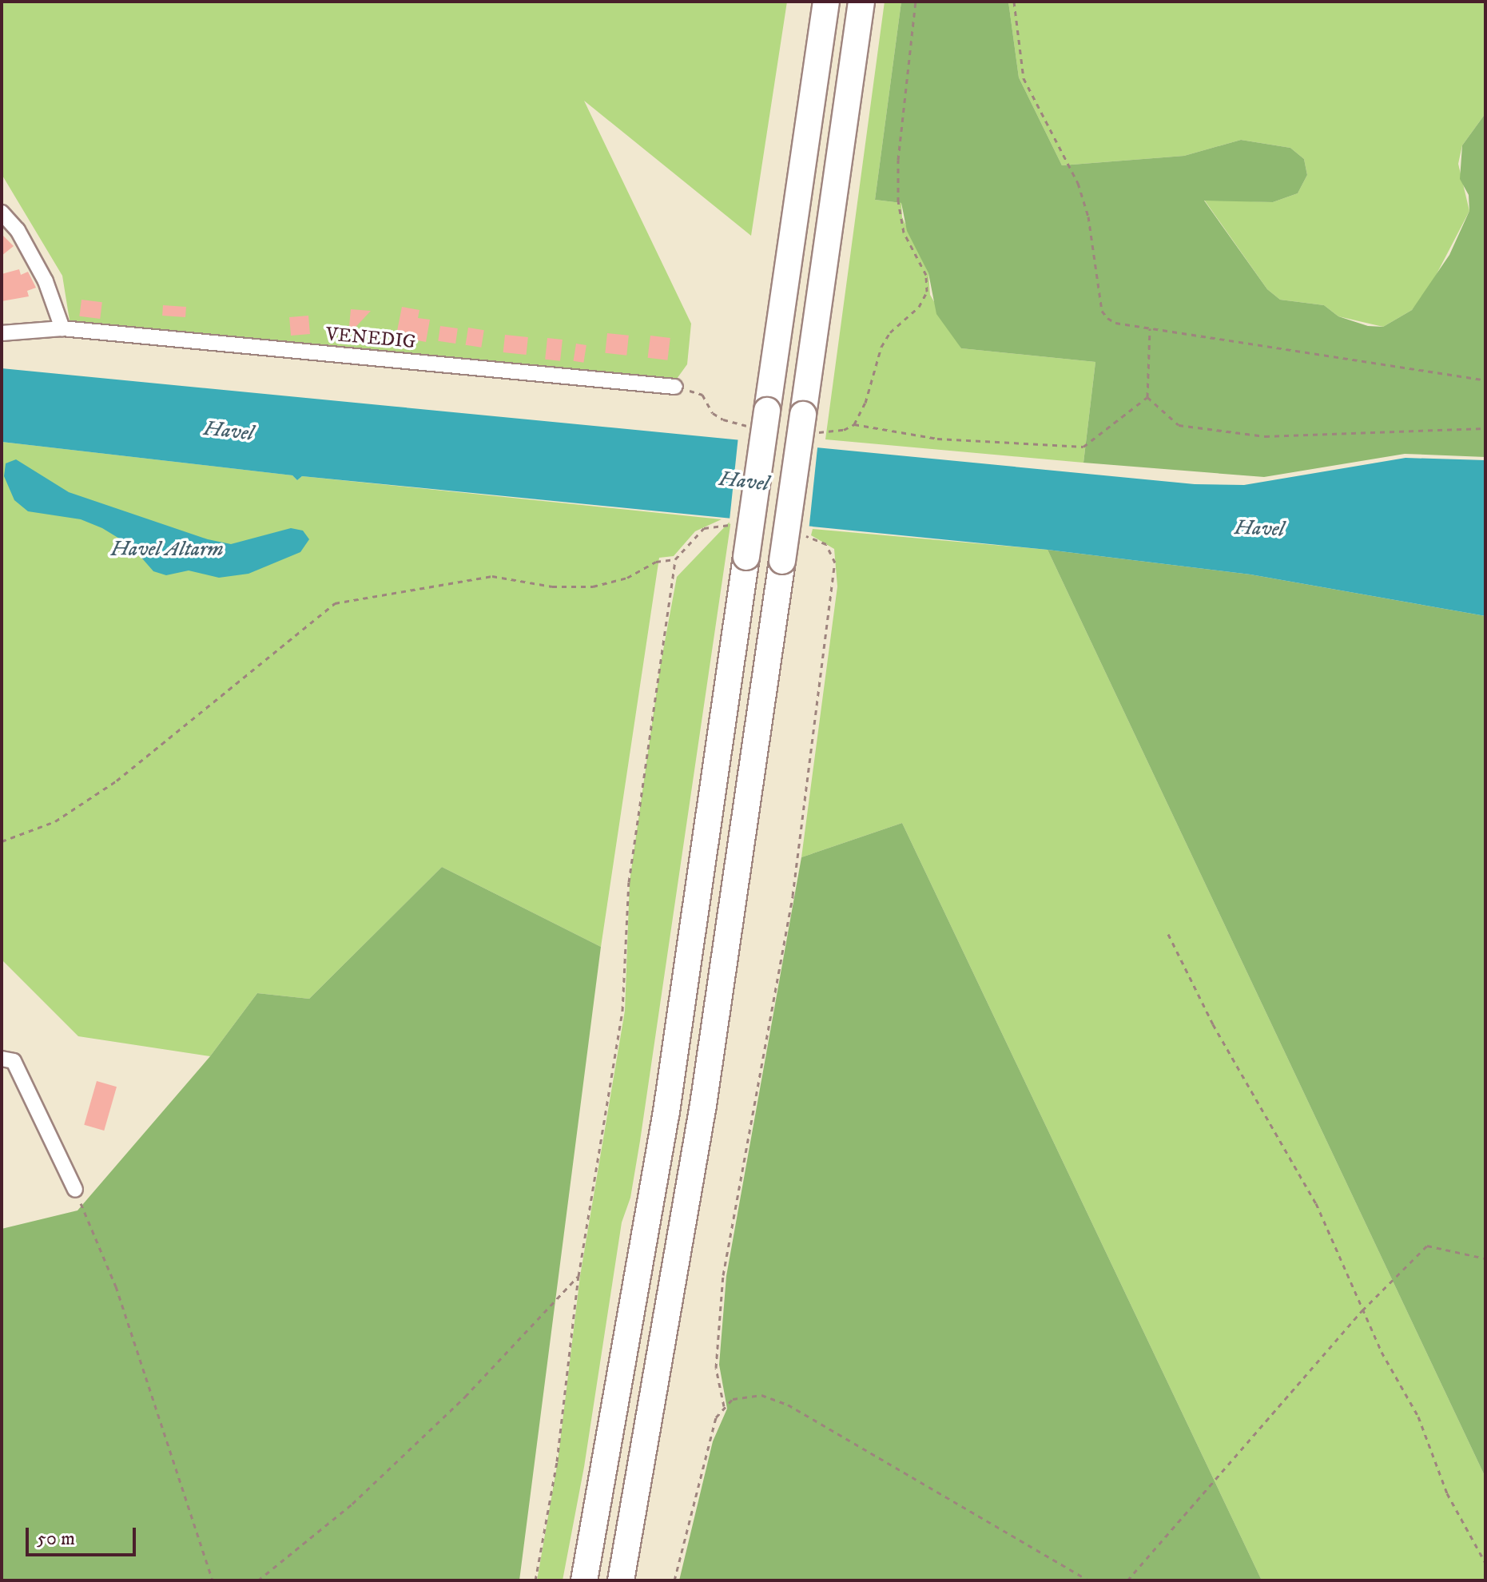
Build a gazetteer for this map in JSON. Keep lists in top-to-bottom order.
{
  "streets": {
    "street": ["VENEDIG"]
  },
  "water": ["Havel", "Havel Altarm"],
  "scale_bar": "50 m"
}
